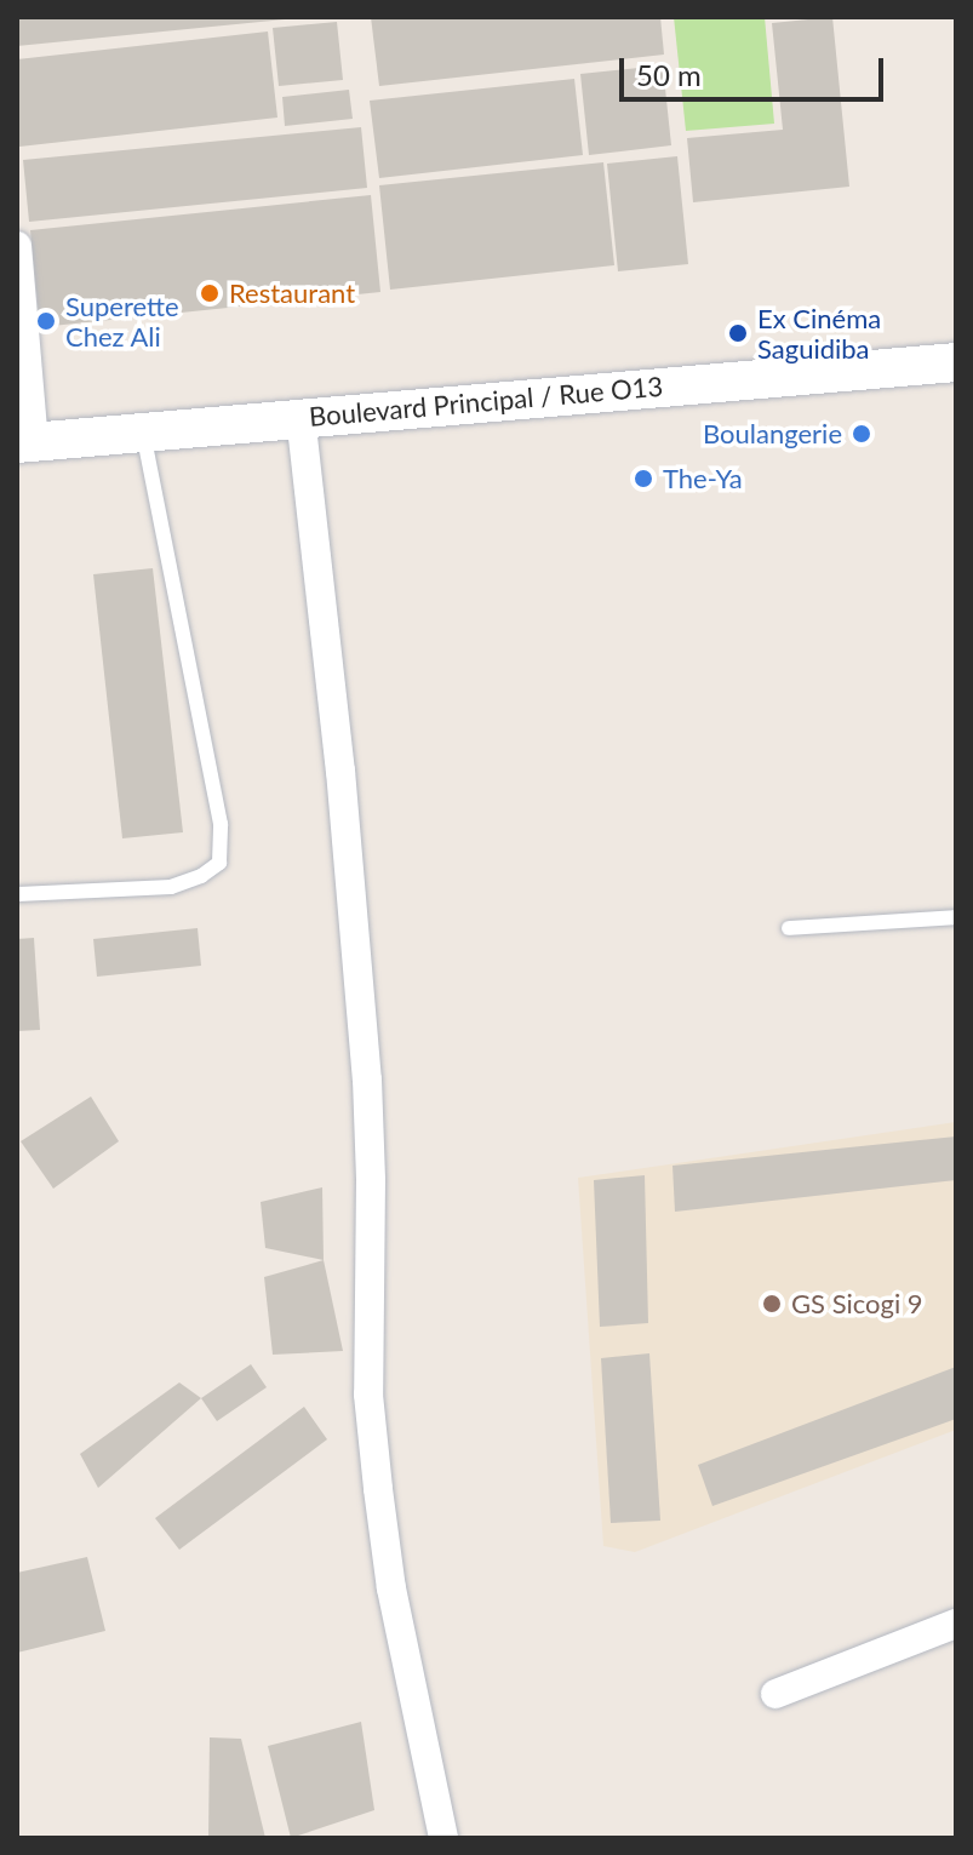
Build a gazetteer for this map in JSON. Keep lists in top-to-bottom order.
{
  "streets": {
    "main road": ["Boulevard Principal / Rue O13"]
  },
  "places": [
    "Restaurant",
    "Superette Chez Ali",
    "Ex Cinéma Saguidiba",
    "Boulangerie",
    "The-Ya",
    "GS Sicogi 9"
  ],
  "scale_bar": "50 m"
}
